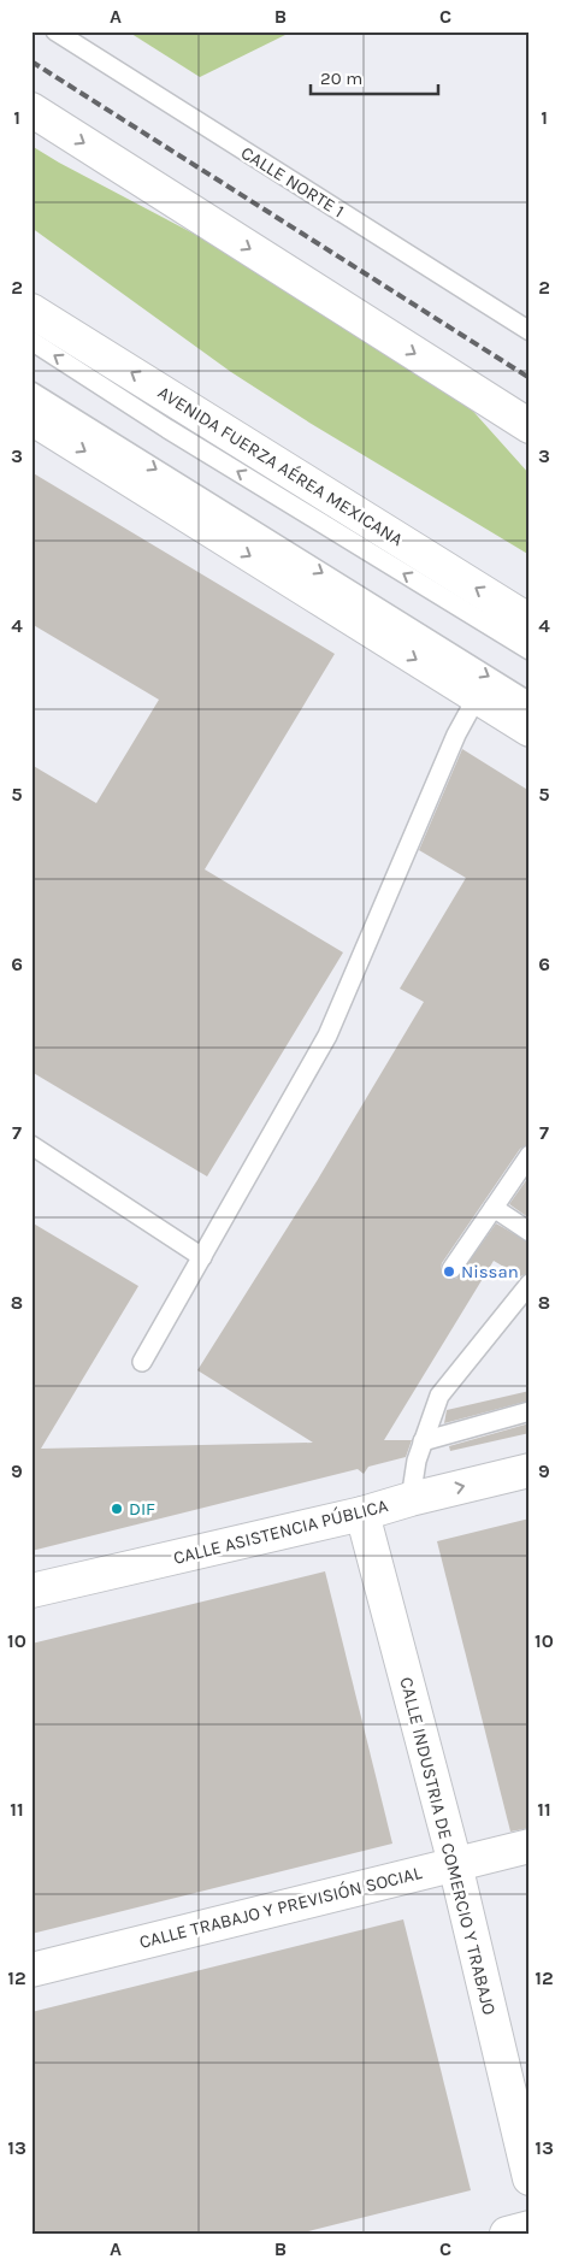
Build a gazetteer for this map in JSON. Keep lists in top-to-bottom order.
{
  "streets": {
    "street": [
      "AVENIDA FUERZA AÉREA MEXICANA",
      "CALLE ASISTENCIA PÚBLICA",
      "CALLE INDUSTRIA DE COMERCIO Y TRABAJO",
      "CALLE TRABAJO Y PREVISIÓN SOCIAL"
    ],
    "lane": ["CALLE NORTE 1"]
  },
  "crossings": [
    ["CALLE ASISTENCIA PÚBLICA", "CALLE INDUSTRIA DE COMERCIO Y TRABAJO"],
    ["CALLE INDUSTRIA DE COMERCIO Y TRABAJO", "CALLE TRABAJO Y PREVISIÓN SOCIAL"]
  ],
  "places": ["Nissan", "DIF"],
  "scale_bar": "20 m",
  "grid": {
    "columns": ["A", "B", "C"],
    "rows": [
      "1",
      "2",
      "3",
      "4",
      "5",
      "6",
      "7",
      "8",
      "9",
      "10",
      "11",
      "12",
      "13"
    ]
  }
}
